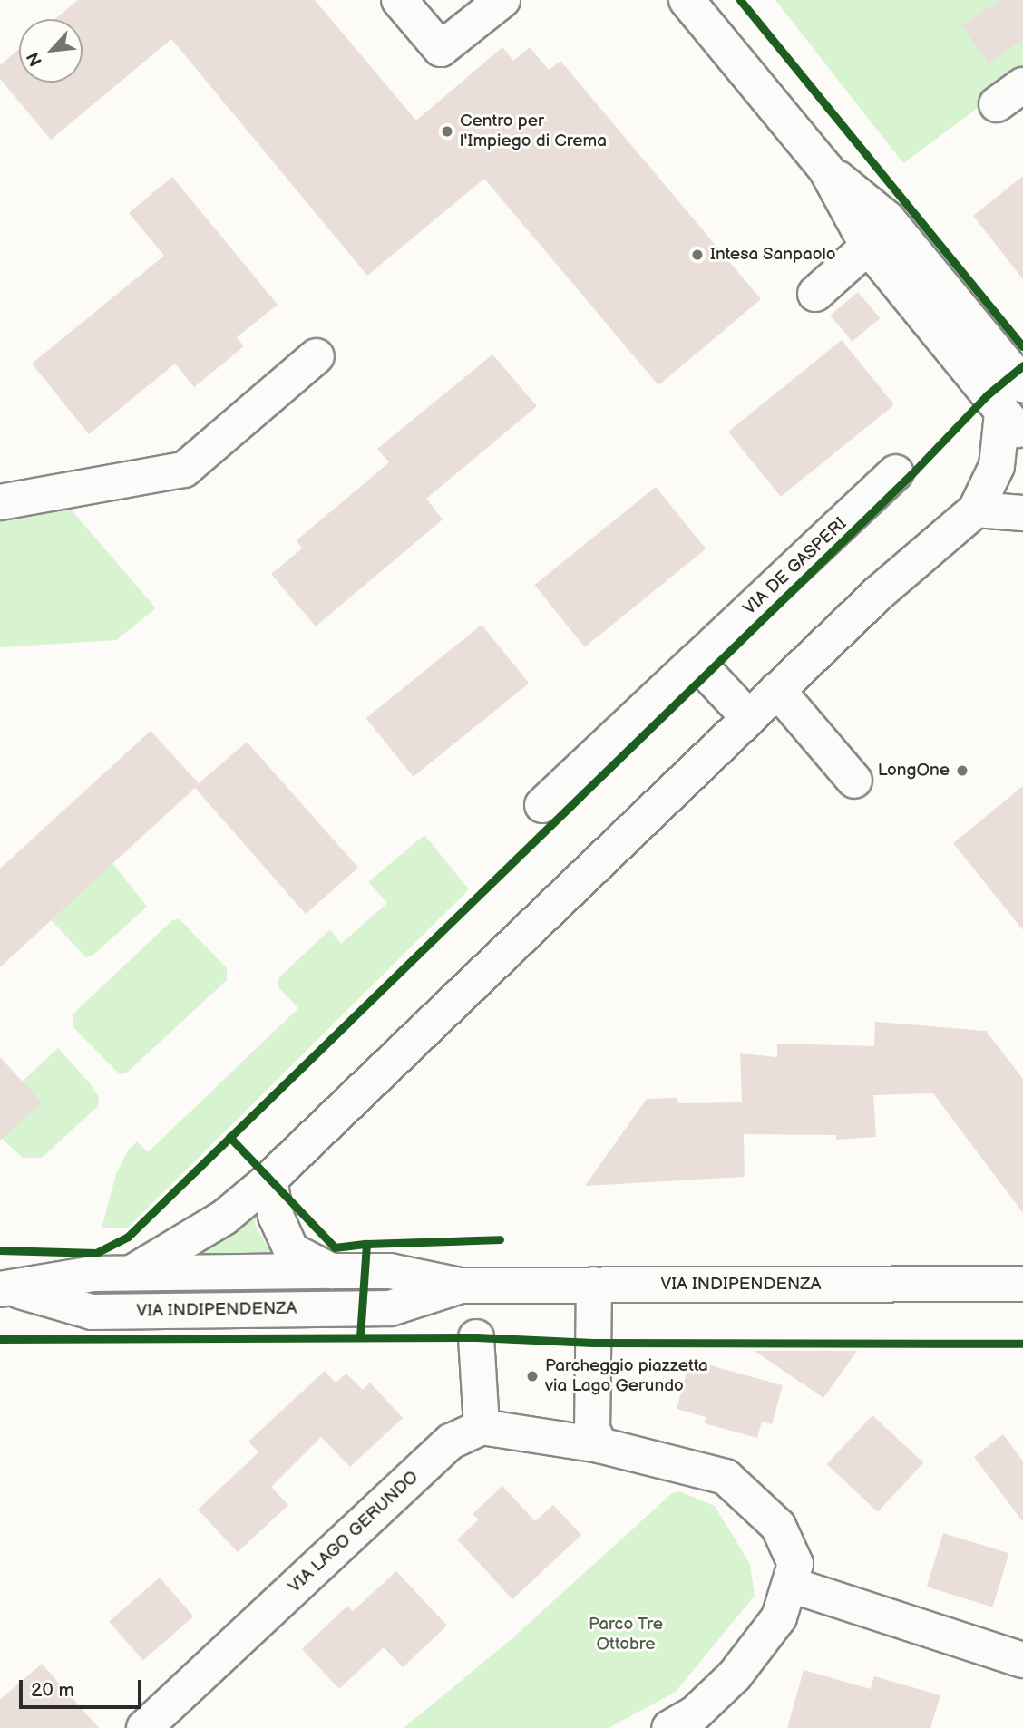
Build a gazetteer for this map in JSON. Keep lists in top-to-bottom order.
{
  "streets": {
    "street": ["VIA DE GASPERI", "VIA INDIPENDENZA", "VIA LAGO GERUNDO"]
  },
  "parks": ["Parco Tre Ottobre"],
  "places": [
    "Centro per l'Impiego di Crema",
    "Intesa Sanpaolo",
    "LongOne",
    "Parcheggio piazzetta via Lago Gerundo"
  ],
  "scale_bar": "20 m",
  "north": "bottom left"
}
